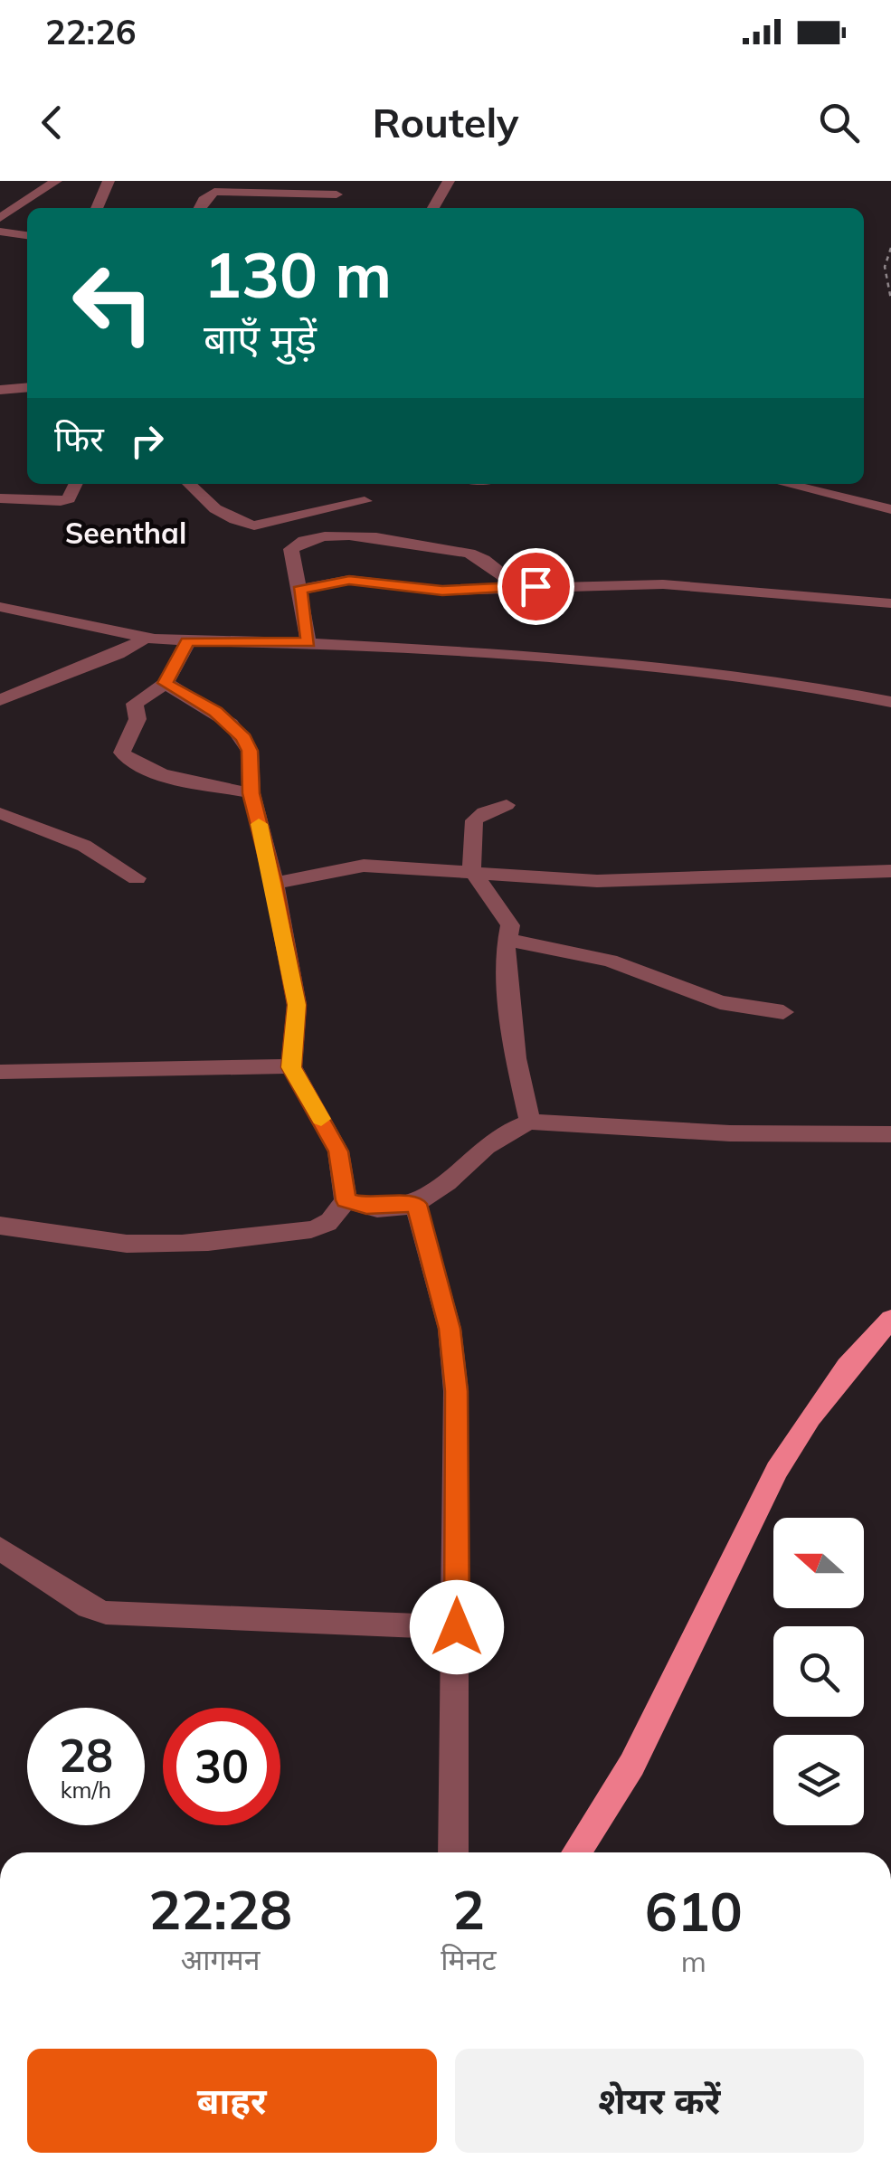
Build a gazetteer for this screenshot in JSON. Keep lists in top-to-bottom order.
{
  "districts": ["Seenthal"],
  "north": "left",
  "page": {
    "status": "22:26",
    "header": "Routely",
    "turn": ["130 m", "बाएँ मुड़ें"],
    "then": "फिर",
    "speed": "28 km/h",
    "limit": "30",
    "eta": [
      "22:28",
      "आगमन",
      "2",
      "मिनट",
      "610",
      "m"
    ],
    "buttons": ["बाहर", "शेयर करें"]
  }
}
